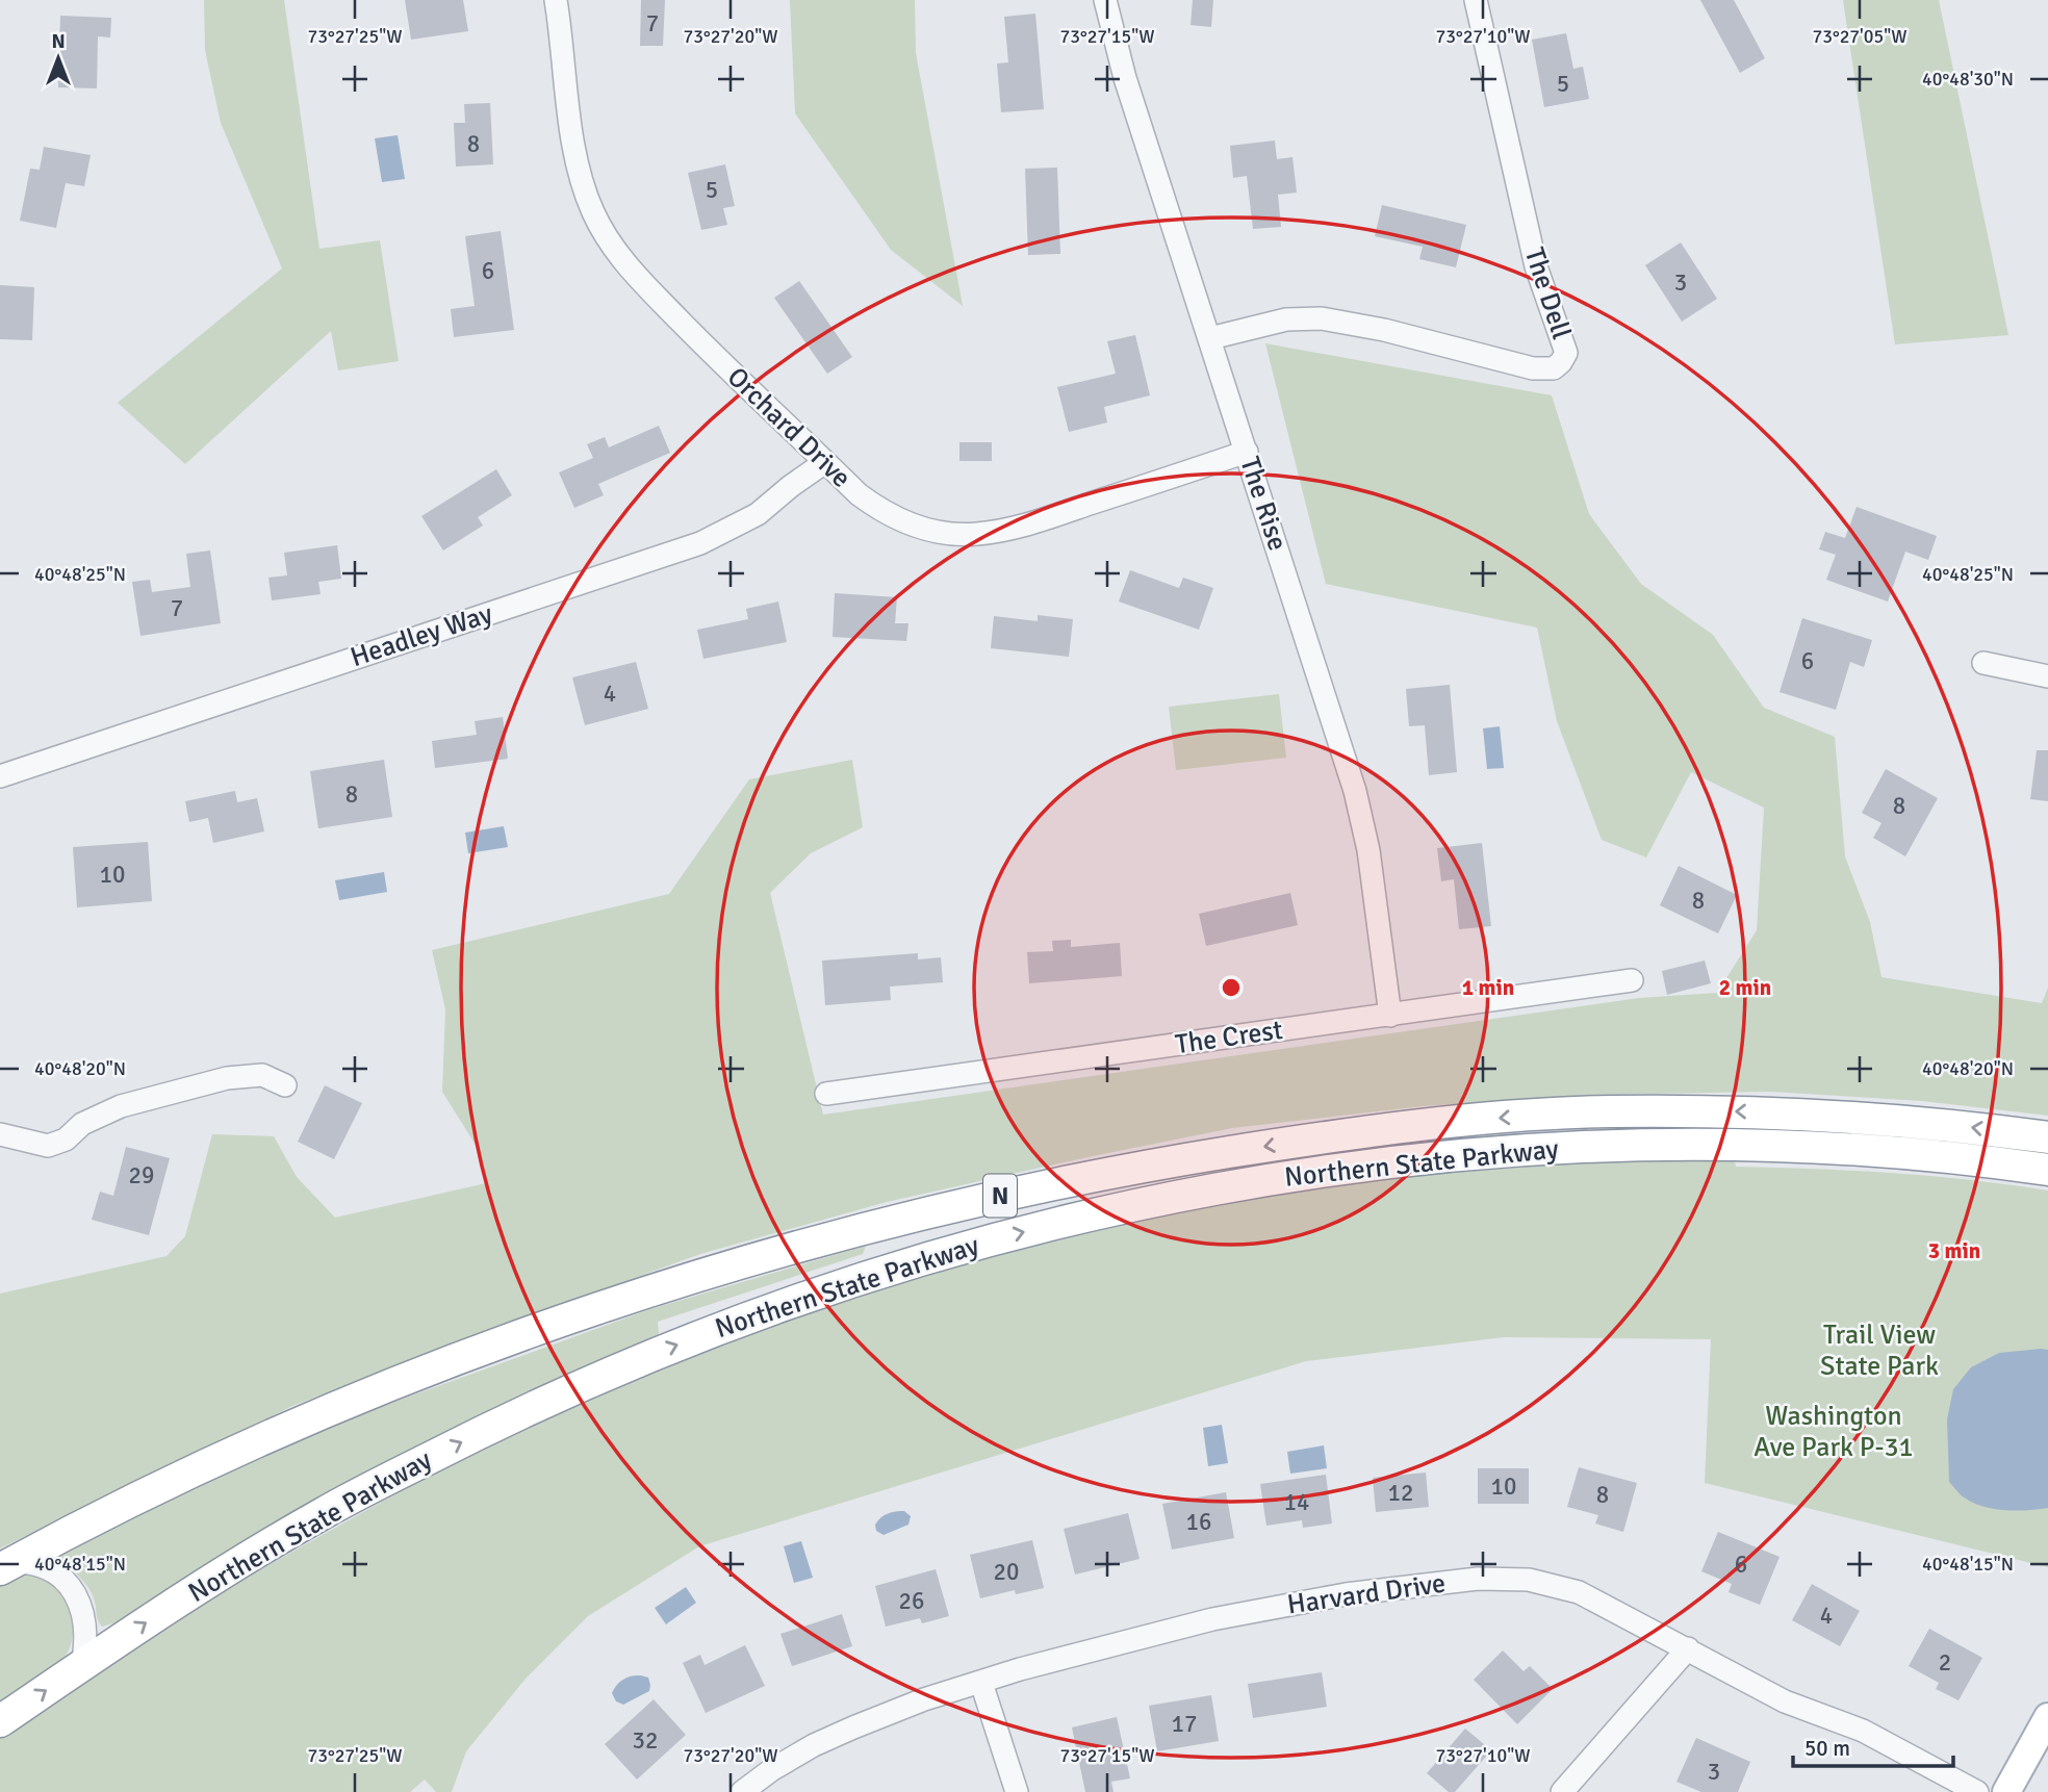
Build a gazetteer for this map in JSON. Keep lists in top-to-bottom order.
{
  "streets": {
    "highway": ["Northern State Parkway", "N"],
    "street": [
      "The Dell",
      "Orchard Drive",
      "The Rise",
      "Headley Way",
      "The Crest",
      "Harvard Drive"
    ]
  },
  "crossings": [
    ["The Dell", "The Rise"],
    ["Orchard Drive", "The Rise"],
    ["Orchard Drive", "Headley Way"],
    ["The Rise", "The Crest"]
  ],
  "parks": ["Trail View State Park", "Washington Ave Park P-31"],
  "house_numbers": [
    "7",
    "5",
    "8",
    "5",
    "6",
    "3",
    "7",
    "6",
    "4",
    "8",
    "8",
    "10",
    "8",
    "29",
    "10",
    "12",
    "8",
    "14",
    "16",
    "6",
    "20",
    "26",
    "4",
    "2",
    "17",
    "32",
    "3"
  ],
  "scale_bar": "50 m",
  "north": "top",
  "coordinates": [
    "73°27'25\"W",
    "73°27'20\"W",
    "73°27'15\"W",
    "73°27'10\"W",
    "73°27'05\"W",
    "40°48'30\"N",
    "40°48'25\"N",
    "40°48'20\"N",
    "40°48'15\"N"
  ],
  "rings": ["1 min", "2 min", "3 min"]
}
